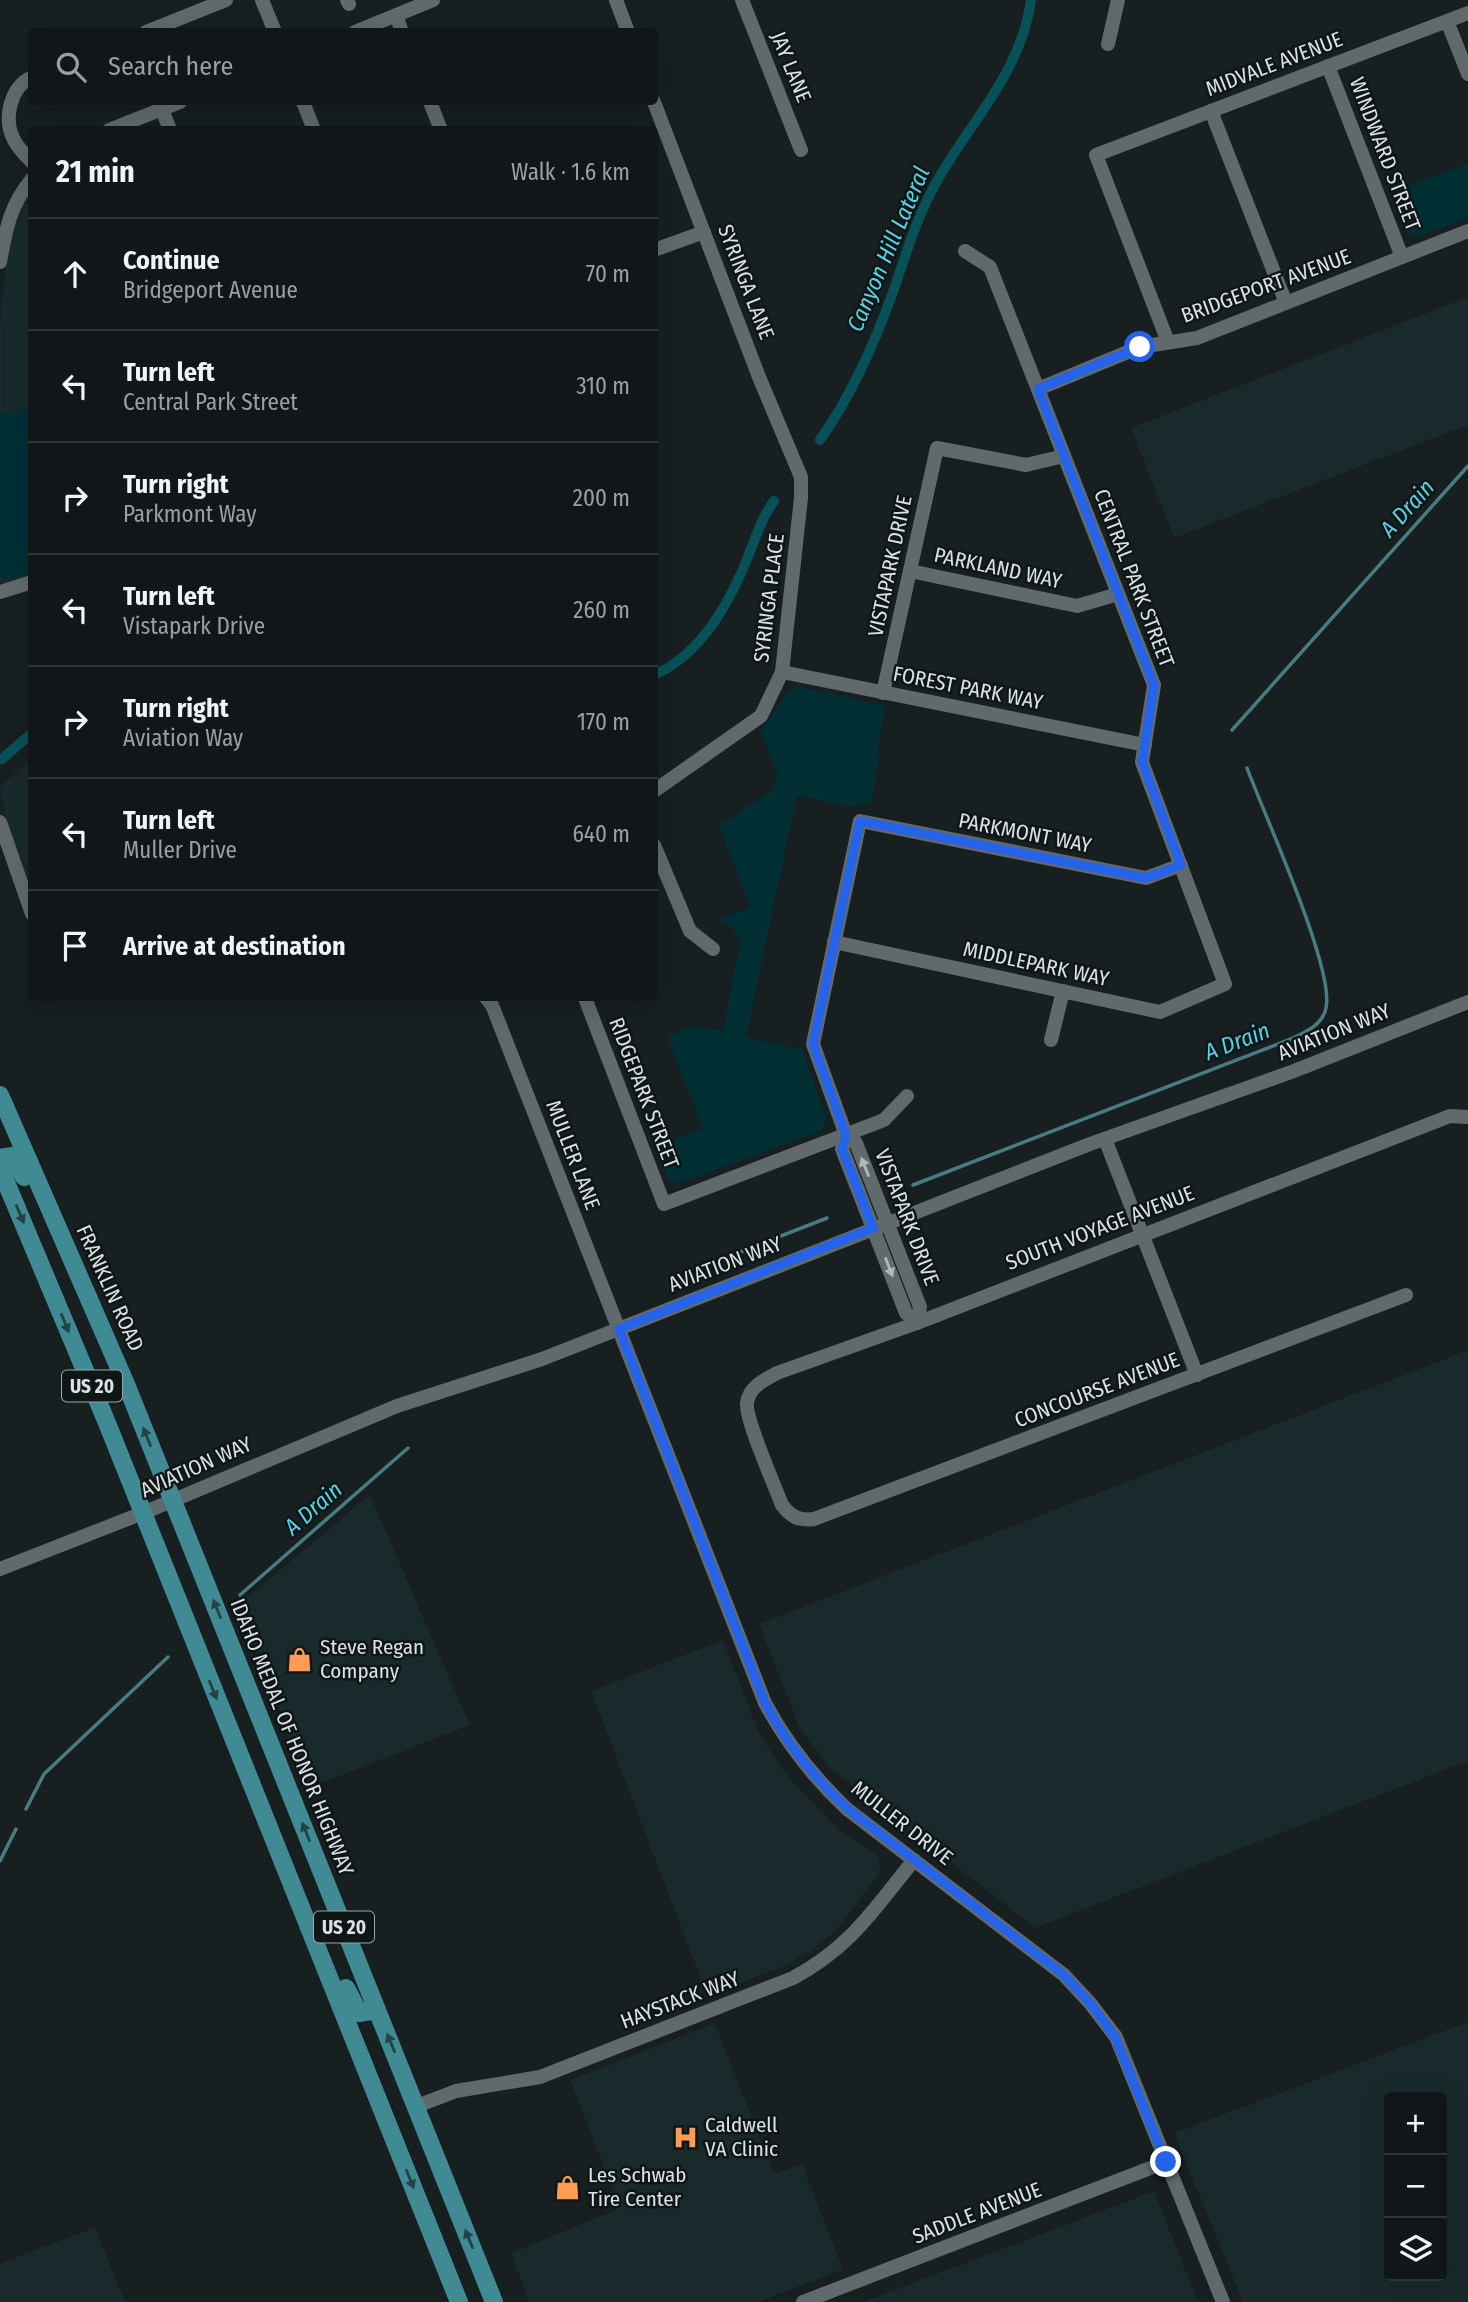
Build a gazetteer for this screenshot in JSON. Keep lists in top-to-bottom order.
{
  "streets": {
    "main road": ["FRANKLIN ROAD", "US 20", "IDAHO MEDAL OF HONOR HIGHWAY"],
    "street": [
      "MIDVALE AVENUE",
      "JAY LANE",
      "WINDWARD STREET",
      "SYRINGA LANE",
      "BRIDGEPORT AVENUE",
      "VISTAPARK DRIVE",
      "PARKLAND WAY",
      "CENTRAL PARK STREET",
      "SYRINGA PLACE",
      "FOREST PARK WAY",
      "PARKMONT WAY",
      "MIDDLEPARK WAY",
      "AVIATION WAY",
      "RIDGEPARK STREET",
      "MULLER LANE",
      "SOUTH VOYAGE AVENUE",
      "CONCOURSE AVENUE",
      "MULLER DRIVE",
      "HAYSTACK WAY",
      "SADDLE AVENUE"
    ]
  },
  "crossings": [
    ["MIDVALE AVENUE", "WINDWARD STREET"],
    ["MIDVALE AVENUE", "BRIDGEPORT AVENUE"],
    ["WINDWARD STREET", "BRIDGEPORT AVENUE"],
    ["SYRINGA LANE", "SYRINGA PLACE"],
    ["BRIDGEPORT AVENUE", "CENTRAL PARK STREET"],
    ["VISTAPARK DRIVE", "PARKLAND WAY"],
    ["VISTAPARK DRIVE", "CENTRAL PARK STREET"],
    ["VISTAPARK DRIVE", "FOREST PARK WAY"],
    ["VISTAPARK DRIVE", "PARKMONT WAY"],
    ["VISTAPARK DRIVE", "MIDDLEPARK WAY"],
    ["VISTAPARK DRIVE", "AVIATION WAY"],
    ["VISTAPARK DRIVE", "RIDGEPARK STREET"],
    ["VISTAPARK DRIVE", "SOUTH VOYAGE AVENUE"],
    ["PARKLAND WAY", "CENTRAL PARK STREET"],
    ["CENTRAL PARK STREET", "FOREST PARK WAY"],
    ["CENTRAL PARK STREET", "PARKMONT WAY"],
    ["CENTRAL PARK STREET", "MIDDLEPARK WAY"],
    ["SYRINGA PLACE", "FOREST PARK WAY"],
    ["AVIATION WAY", "MULLER LANE"],
    ["AVIATION WAY", "FRANKLIN ROAD"],
    ["AVIATION WAY", "US 20"],
    ["AVIATION WAY", "IDAHO MEDAL OF HONOR HIGHWAY"],
    ["AVIATION WAY", "MULLER DRIVE"],
    ["MULLER LANE", "MULLER DRIVE"],
    ["SOUTH VOYAGE AVENUE", "CONCOURSE AVENUE"],
    ["FRANKLIN ROAD", "IDAHO MEDAL OF HONOR HIGHWAY"],
    ["IDAHO MEDAL OF HONOR HIGHWAY", "HAYSTACK WAY"],
    ["MULLER DRIVE", "HAYSTACK WAY"],
    ["MULLER DRIVE", "SADDLE AVENUE"]
  ],
  "water": ["Canyon Hill Lateral", "A Drain"],
  "places": {
    "shop": ["Steve Regan Company", "Les Schwab Tire Center"],
    "hospital": ["Caldwell VA Clinic"]
  },
  "page": {
    "search": "Search here",
    "heading": ["21 min", "Walk · 1.6 km"],
    "list": [
      ["Continue", "Bridgeport Avenue", "70 m"],
      ["Turn left", "Central Park Street", "310 m"],
      ["Turn right", "Parkmont Way", "200 m"],
      ["Turn left", "Vistapark Drive", "260 m"],
      ["Turn right", "Aviation Way", "170 m"],
      ["Turn left", "Muller Drive", "640 m"],
      "Arrive at destination"
    ],
    "map_buttons": ["+", "−"]
  }
}
